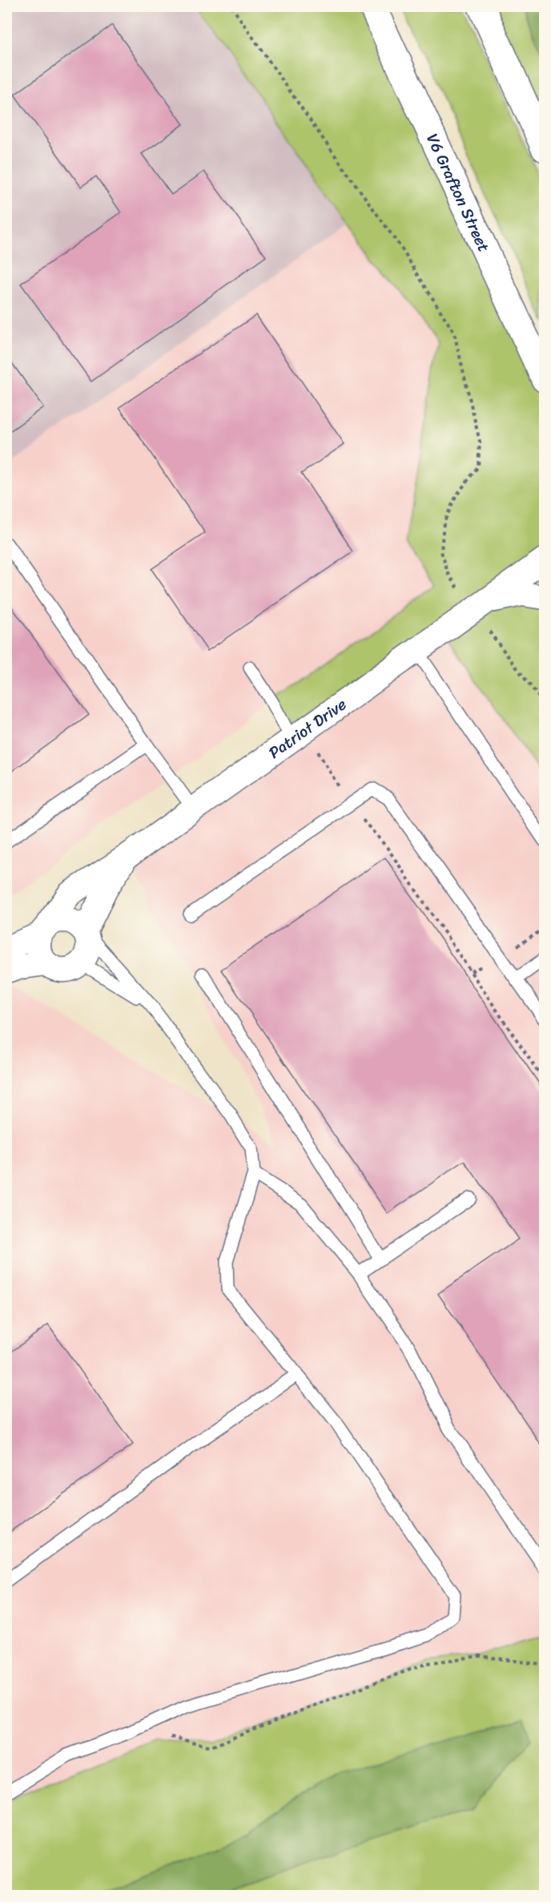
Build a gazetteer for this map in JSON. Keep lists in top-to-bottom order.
{
  "streets": {
    "street": ["V6 Grafton Street", "Patriot Drive"]
  }
}
